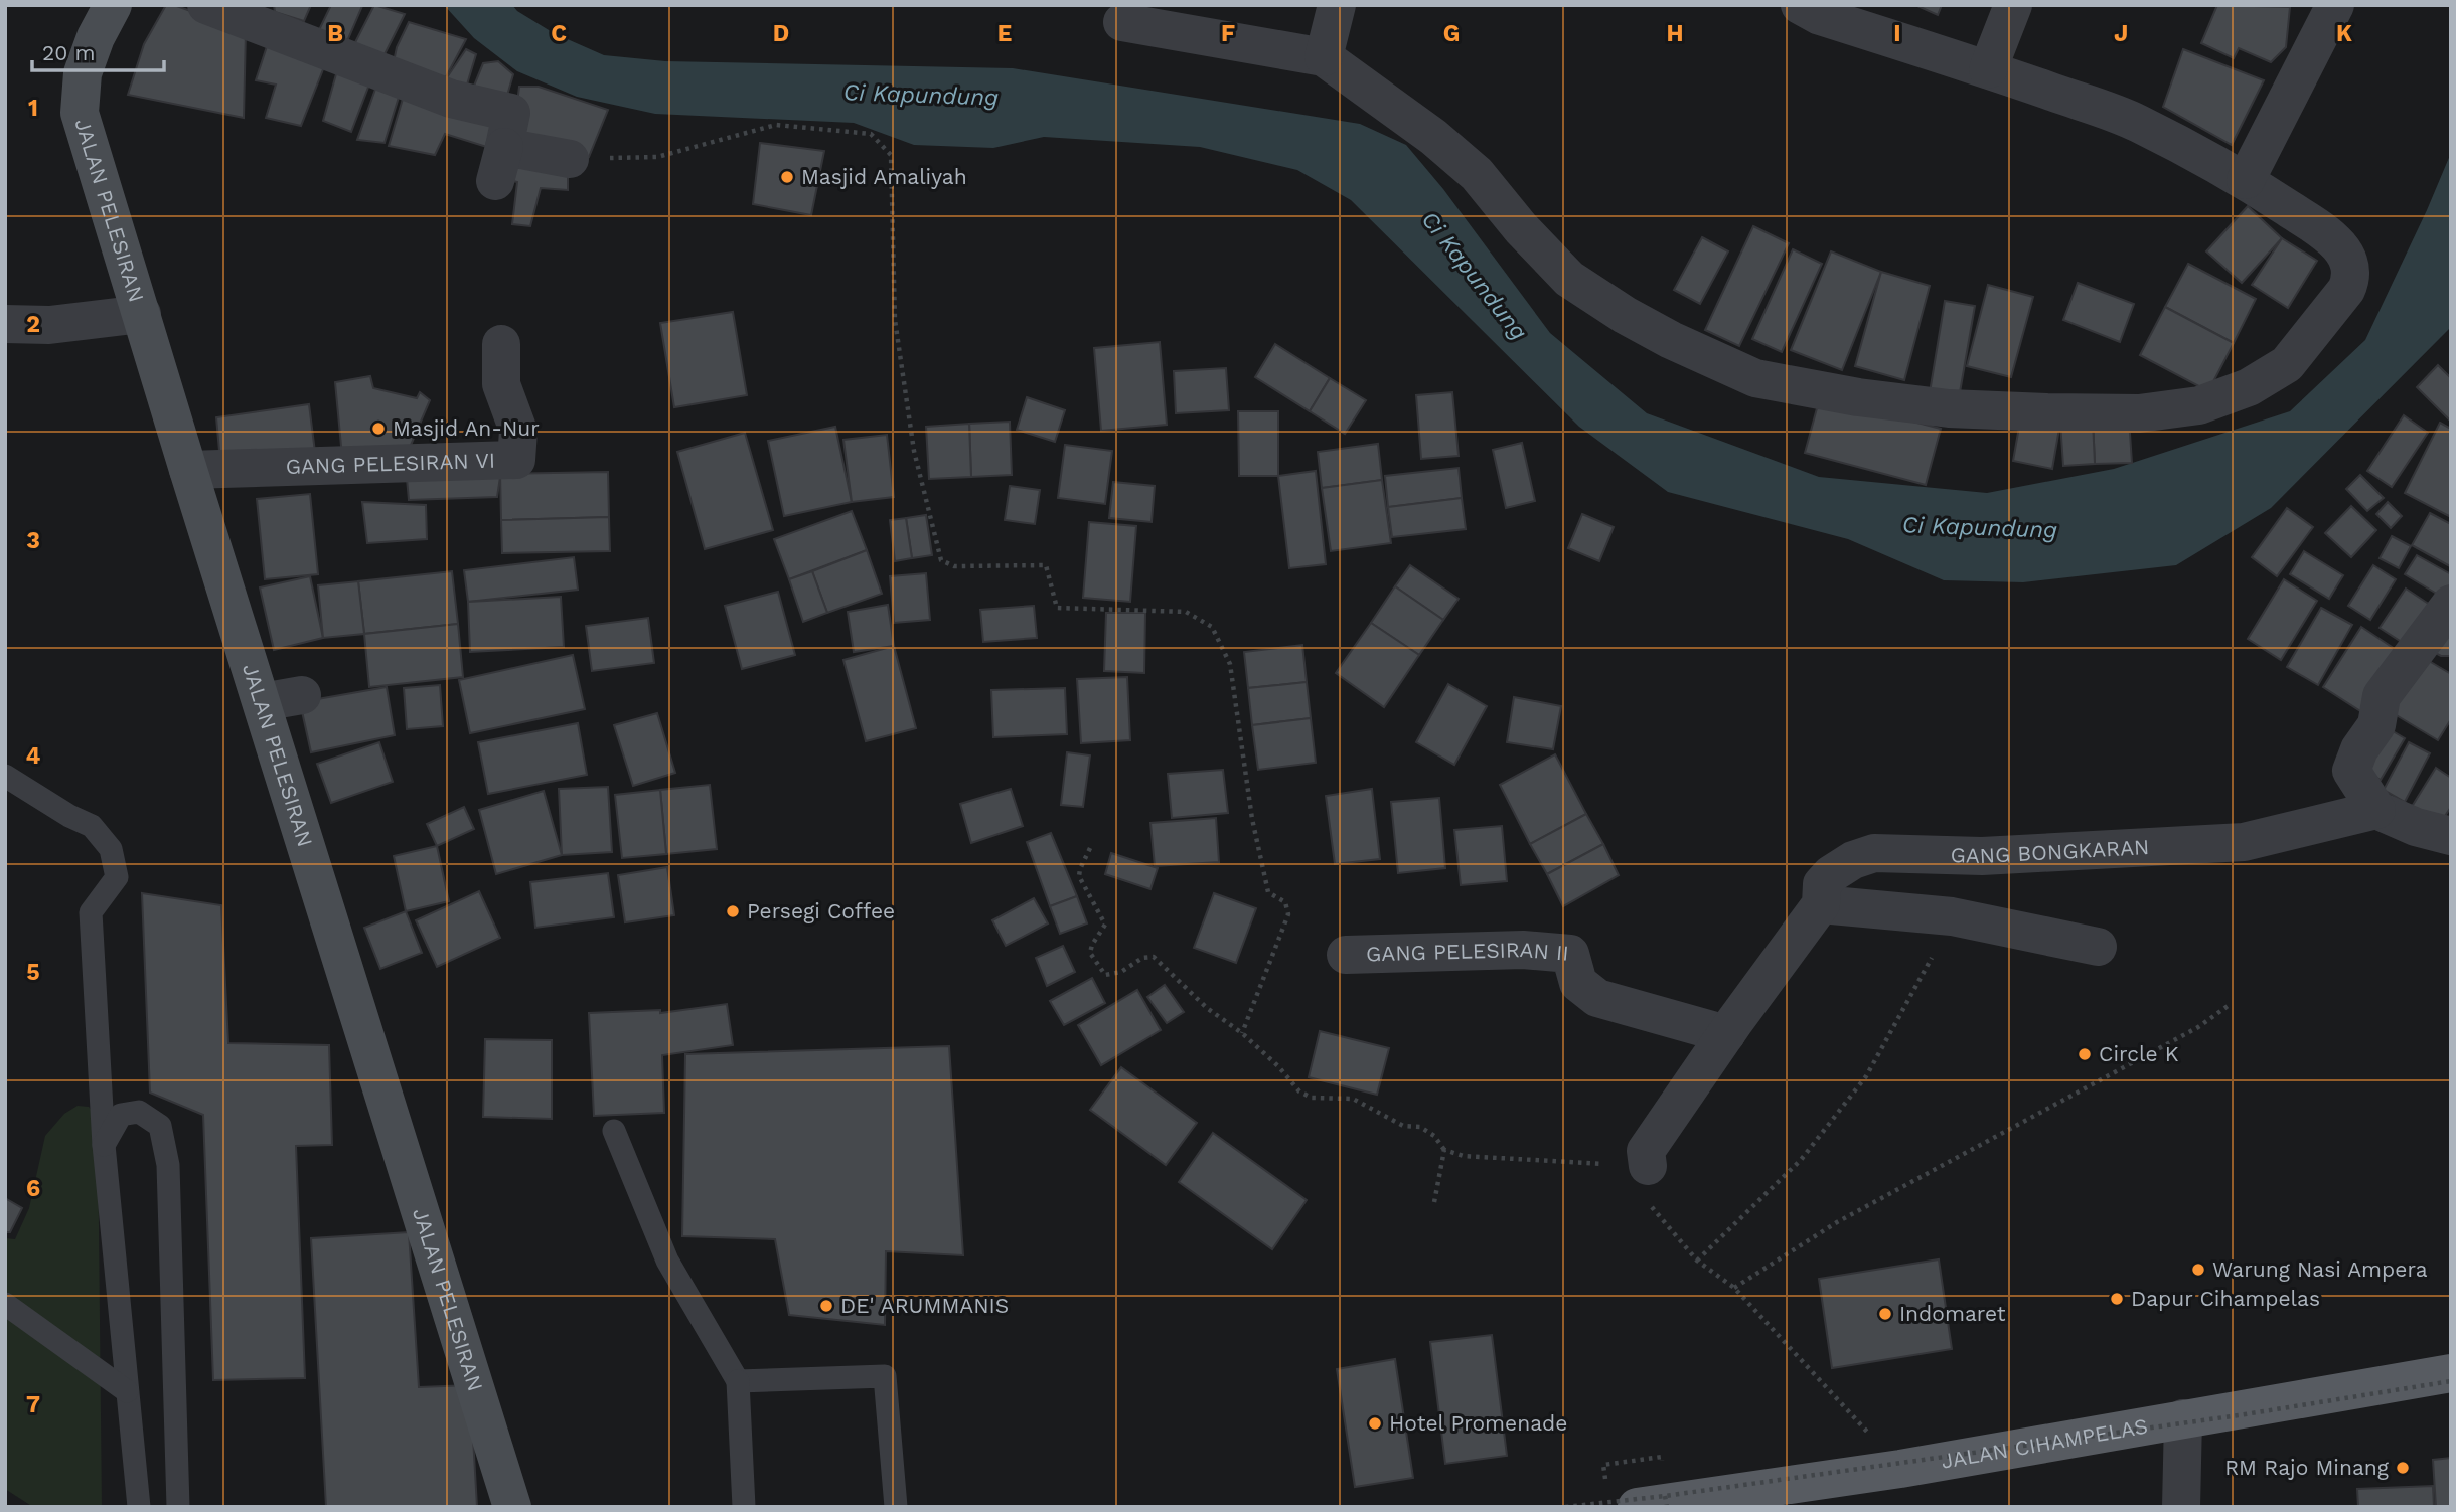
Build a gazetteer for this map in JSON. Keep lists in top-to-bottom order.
{
  "streets": {
    "main road": ["JALAN CIHAMPELAS"],
    "street": [
      "JALAN PELESIRAN",
      "GANG PELESIRAN VI",
      "GANG BONGKARAN",
      "GANG PELESIRAN II"
    ]
  },
  "crossings": [
    ["JALAN PELESIRAN", "GANG PELESIRAN VI"],
    ["GANG BONGKARAN", "GANG PELESIRAN II"]
  ],
  "water": ["Ci Kapundung"],
  "places": [
    "Masjid Amaliyah",
    "Masjid An-Nur",
    "Persegi Coffee",
    "Circle K",
    "Warung Nasi Ampera",
    "Dapur Cihampelas",
    "DE' ARUMMANIS",
    "Indomaret",
    "Hotel Promenade",
    "RM Rajo Minang"
  ],
  "scale_bar": "20 m",
  "grid": {
    "columns": [
      "B",
      "C",
      "D",
      "E",
      "F",
      "G",
      "H",
      "I",
      "J",
      "K"
    ],
    "rows": [
      "1",
      "2",
      "3",
      "4",
      "5",
      "6",
      "7"
    ]
  }
}
